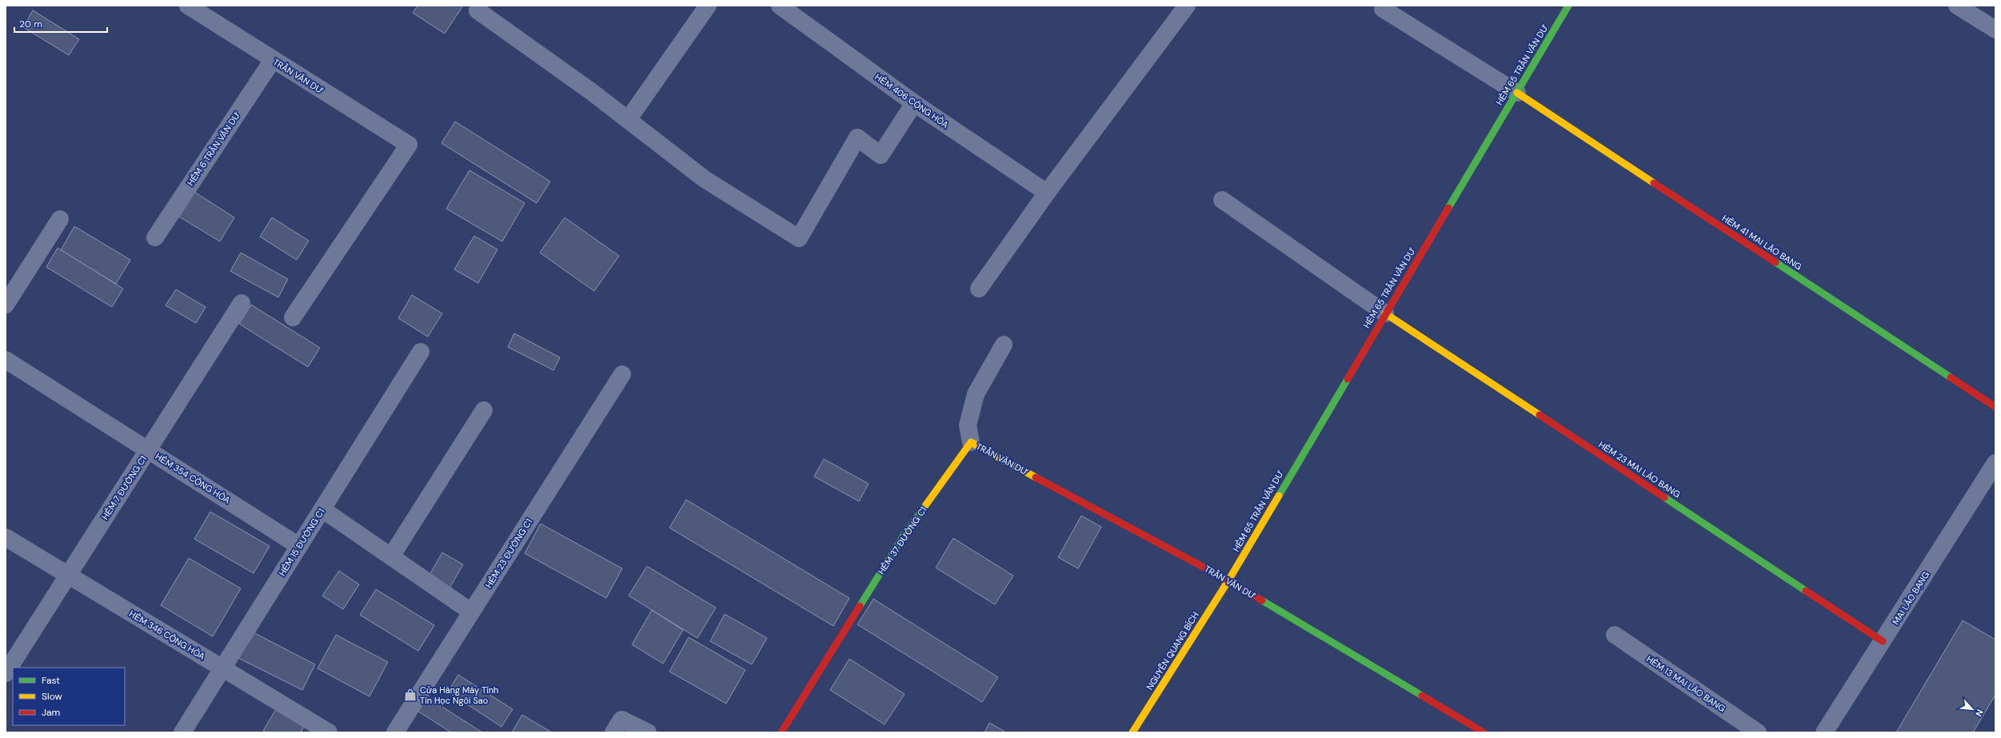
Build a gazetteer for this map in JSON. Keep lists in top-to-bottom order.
{
  "streets": {
    "street": [
      "HẺM 65 TRẦN VĂN DƯ",
      "TRẦN VĂN DƯ",
      "HẺM 406 CỘNG HÒA",
      "HẺM 6 TRẦN VĂN DƯ",
      "HẺM 41 MAI LÃO BẠNG",
      "HẺM 23 MAI LÃO BẠNG",
      "HẺM 354 CỘNG HÒA",
      "HẺM 7 ĐƯỜNG C1",
      "HẺM 37 ĐƯỜNG C1",
      "HẺM 15 ĐƯỜNG C1",
      "HẺM 23 ĐƯỜNG C1",
      "MAI LÃO BẠNG",
      "HẺM 346 CỘNG HÒA",
      "NGUYỄN QUANG BÍCH",
      "HẺM 13 MAI LÃO BẠNG"
    ]
  },
  "crossings": [
    ["HẺM 65 TRẦN VĂN DƯ", "TRẦN VĂN DƯ"],
    ["HẺM 65 TRẦN VĂN DƯ", "HẺM 41 MAI LÃO BẠNG"],
    ["HẺM 65 TRẦN VĂN DƯ", "HẺM 23 MAI LÃO BẠNG"],
    ["HẺM 65 TRẦN VĂN DƯ", "NGUYỄN QUANG BÍCH"],
    ["TRẦN VĂN DƯ", "HẺM 6 TRẦN VĂN DƯ"],
    ["TRẦN VĂN DƯ", "HẺM 37 ĐƯỜNG C1"],
    ["TRẦN VĂN DƯ", "NGUYỄN QUANG BÍCH"],
    ["HẺM 23 MAI LÃO BẠNG", "MAI LÃO BẠNG"],
    ["HẺM 354 CỘNG HÒA", "HẺM 7 ĐƯỜNG C1"],
    ["HẺM 354 CỘNG HÒA", "HẺM 15 ĐƯỜNG C1"],
    ["HẺM 7 ĐƯỜNG C1", "HẺM 346 CỘNG HÒA"],
    ["HẺM 15 ĐƯỜNG C1", "HẺM 346 CỘNG HÒA"]
  ],
  "places": {
    "shop": ["Cửa Hàng Máy Tính Tin Học Ngôi Sao"]
  },
  "legend": ["Fast", "Slow", "Jam"],
  "scale_bar": "20 m",
  "north": "bottom right"
}
